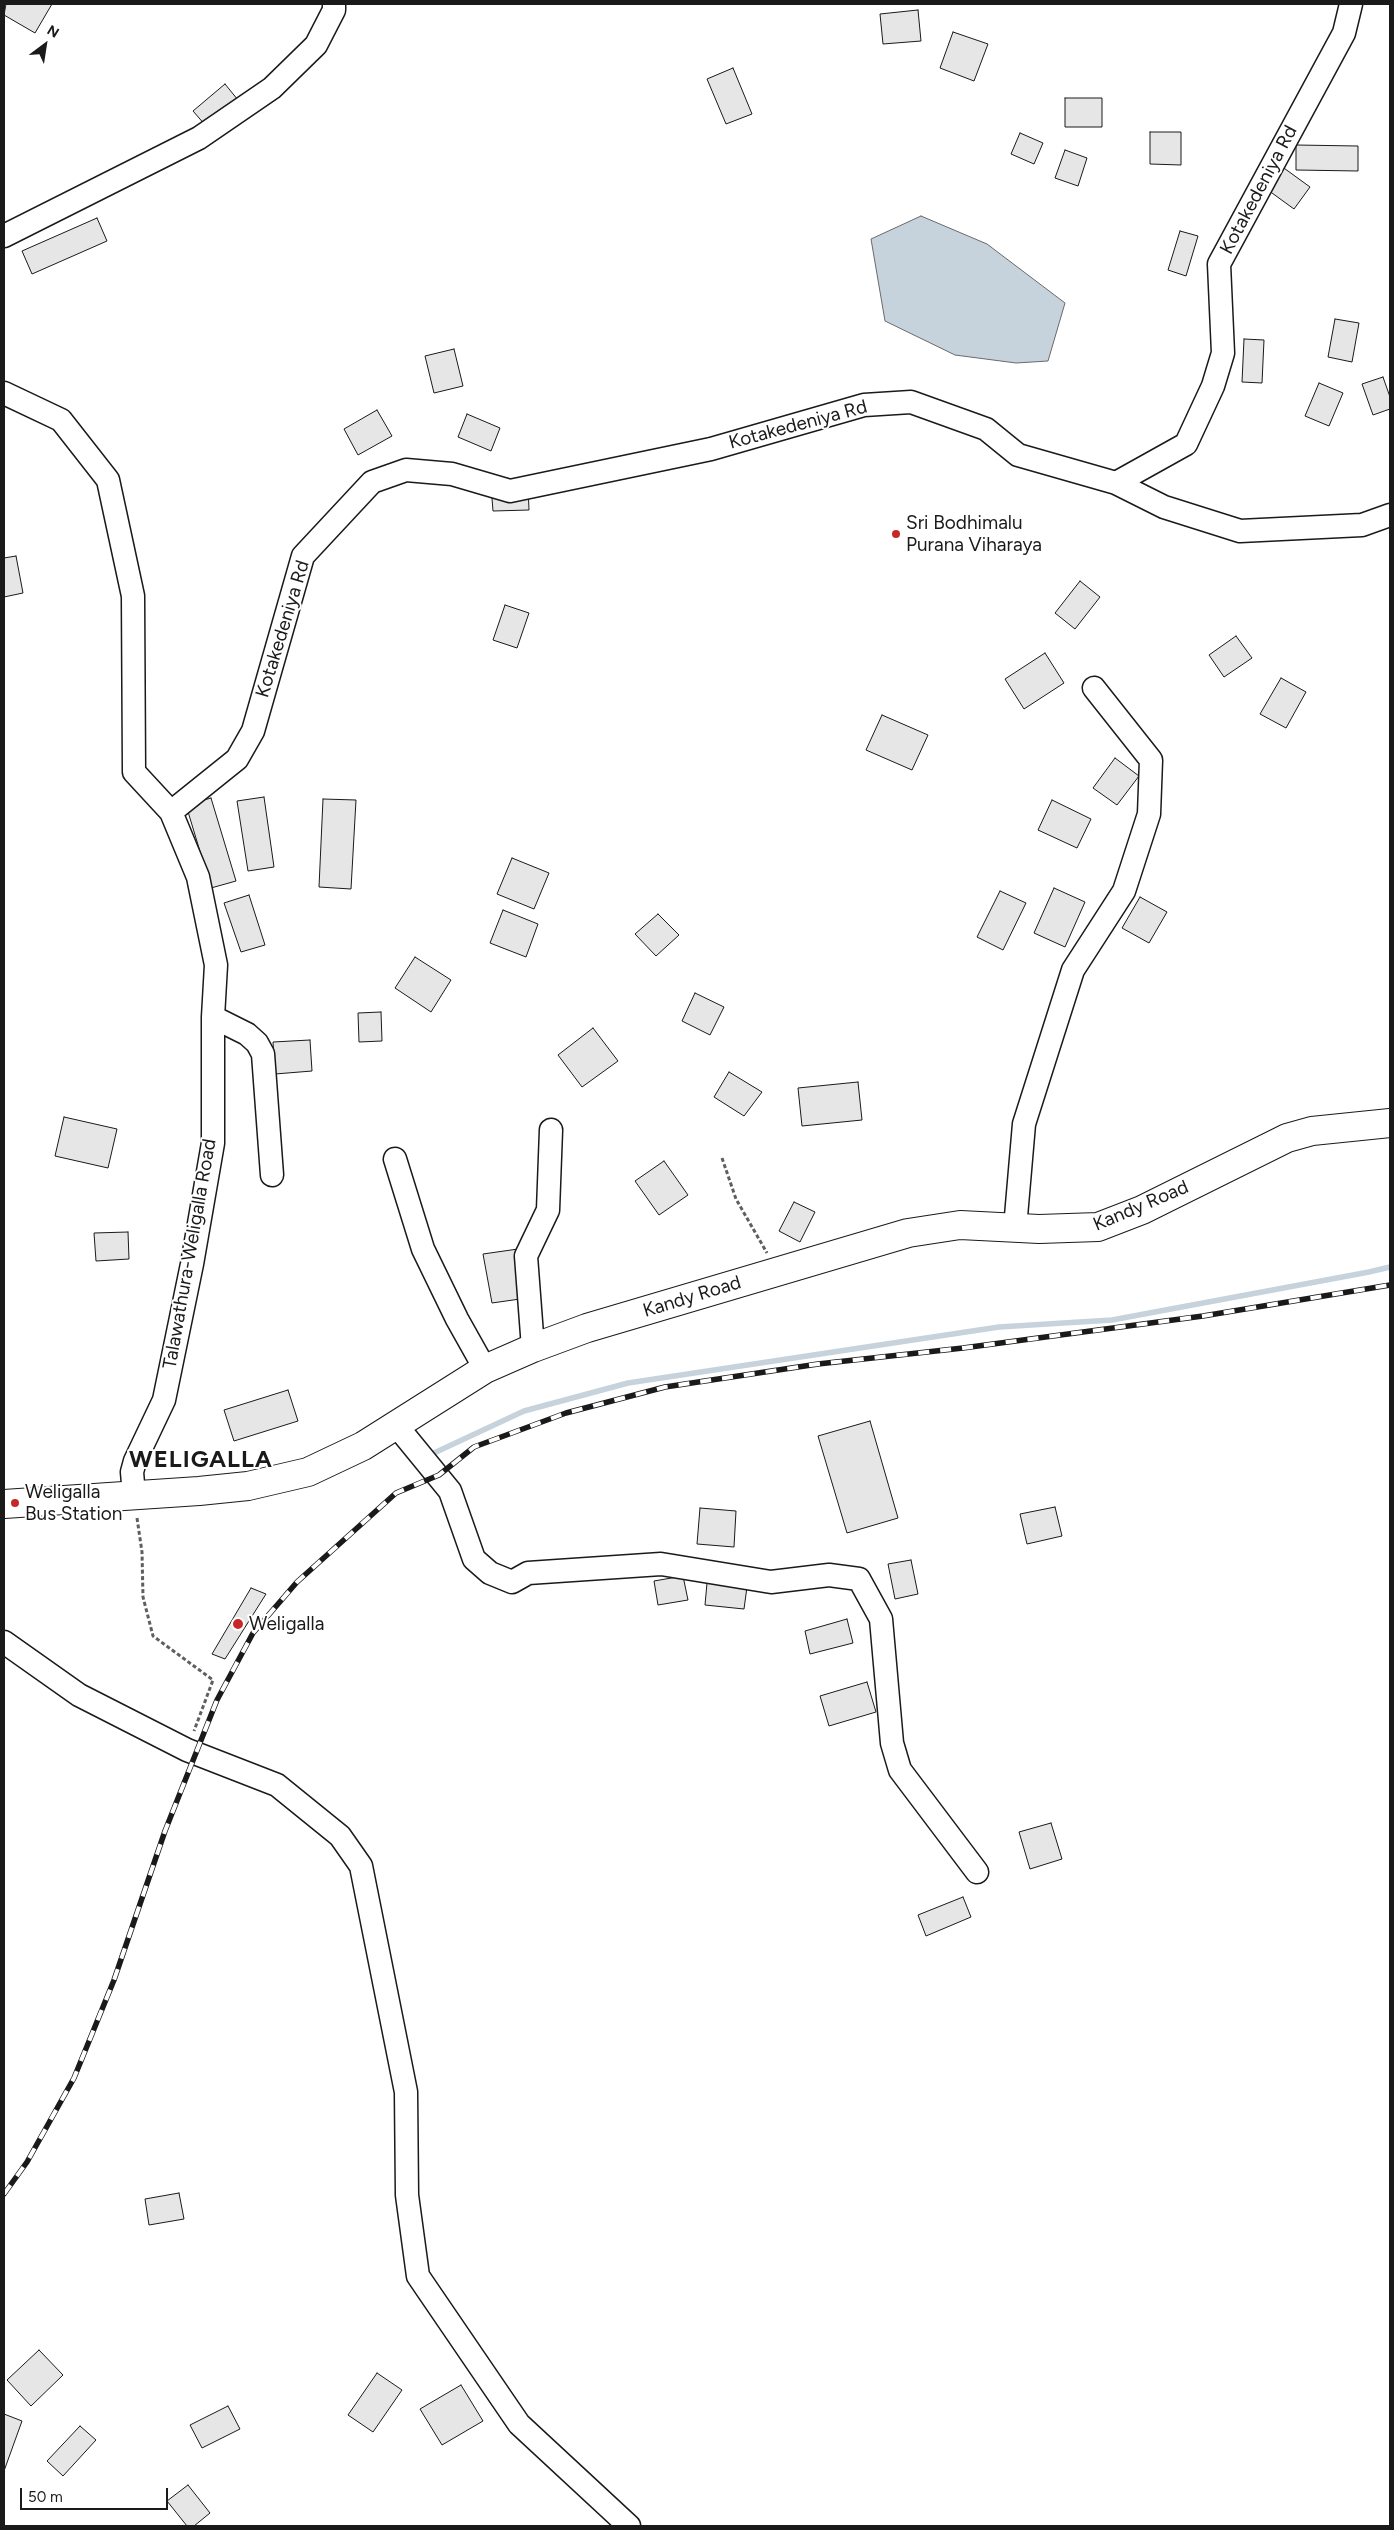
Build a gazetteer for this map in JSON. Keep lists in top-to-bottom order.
{
  "streets": {
    "highway": ["Kandy Road"],
    "street": ["Kotakedeniya Rd", "Talawathura-Weligalla Road"]
  },
  "crossings": [
    ["Kotakedeniya Rd", "Talawathura-Weligalla Road"],
    ["Kandy Road", "Talawathura-Weligalla Road"]
  ],
  "districts": ["WELIGALLA"],
  "places": ["Sri Bodhimalu Purana Viharaya", "Weligalla Bus Station", "Weligalla"],
  "scale_bar": "50 m",
  "north": "top right"
}
